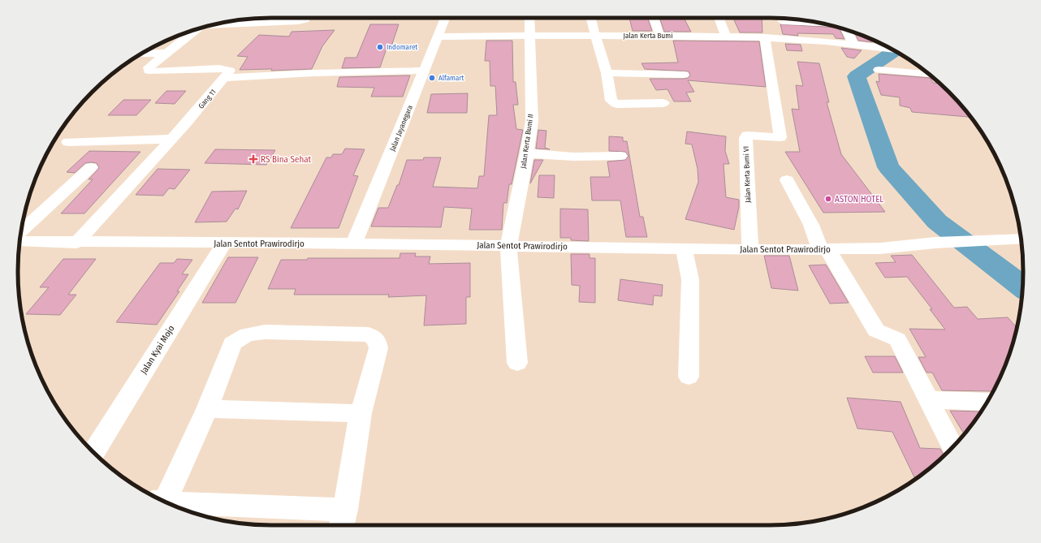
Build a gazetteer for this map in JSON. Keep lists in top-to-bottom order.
{
  "streets": {
    "street": [
      "Jalan Kerta Bumi",
      "Gang 11",
      "Jalan Jayanegara",
      "Jalan Kerta Bumi II",
      "Jalan Kerta Bumi VI",
      "Jalan Sentot Prawirodirjo",
      "Jalan Kyai Mojo"
    ]
  },
  "crossings": [
    ["Jalan Kerta Bumi", "Jalan Jayanegara"],
    ["Jalan Kerta Bumi", "Jalan Kerta Bumi II"],
    ["Jalan Kerta Bumi", "Jalan Kerta Bumi VI"],
    ["Gang 11", "Jalan Sentot Prawirodirjo"],
    ["Jalan Jayanegara", "Jalan Sentot Prawirodirjo"],
    ["Jalan Kerta Bumi II", "Jalan Sentot Prawirodirjo"],
    ["Jalan Kerta Bumi VI", "Jalan Sentot Prawirodirjo"],
    ["Jalan Sentot Prawirodirjo", "Jalan Kyai Mojo"]
  ],
  "places": {
    "other": ["Indomaret", "Alfamart", "ASTON HOTEL"],
    "health": ["RS Bina Sehat"]
  }
}
